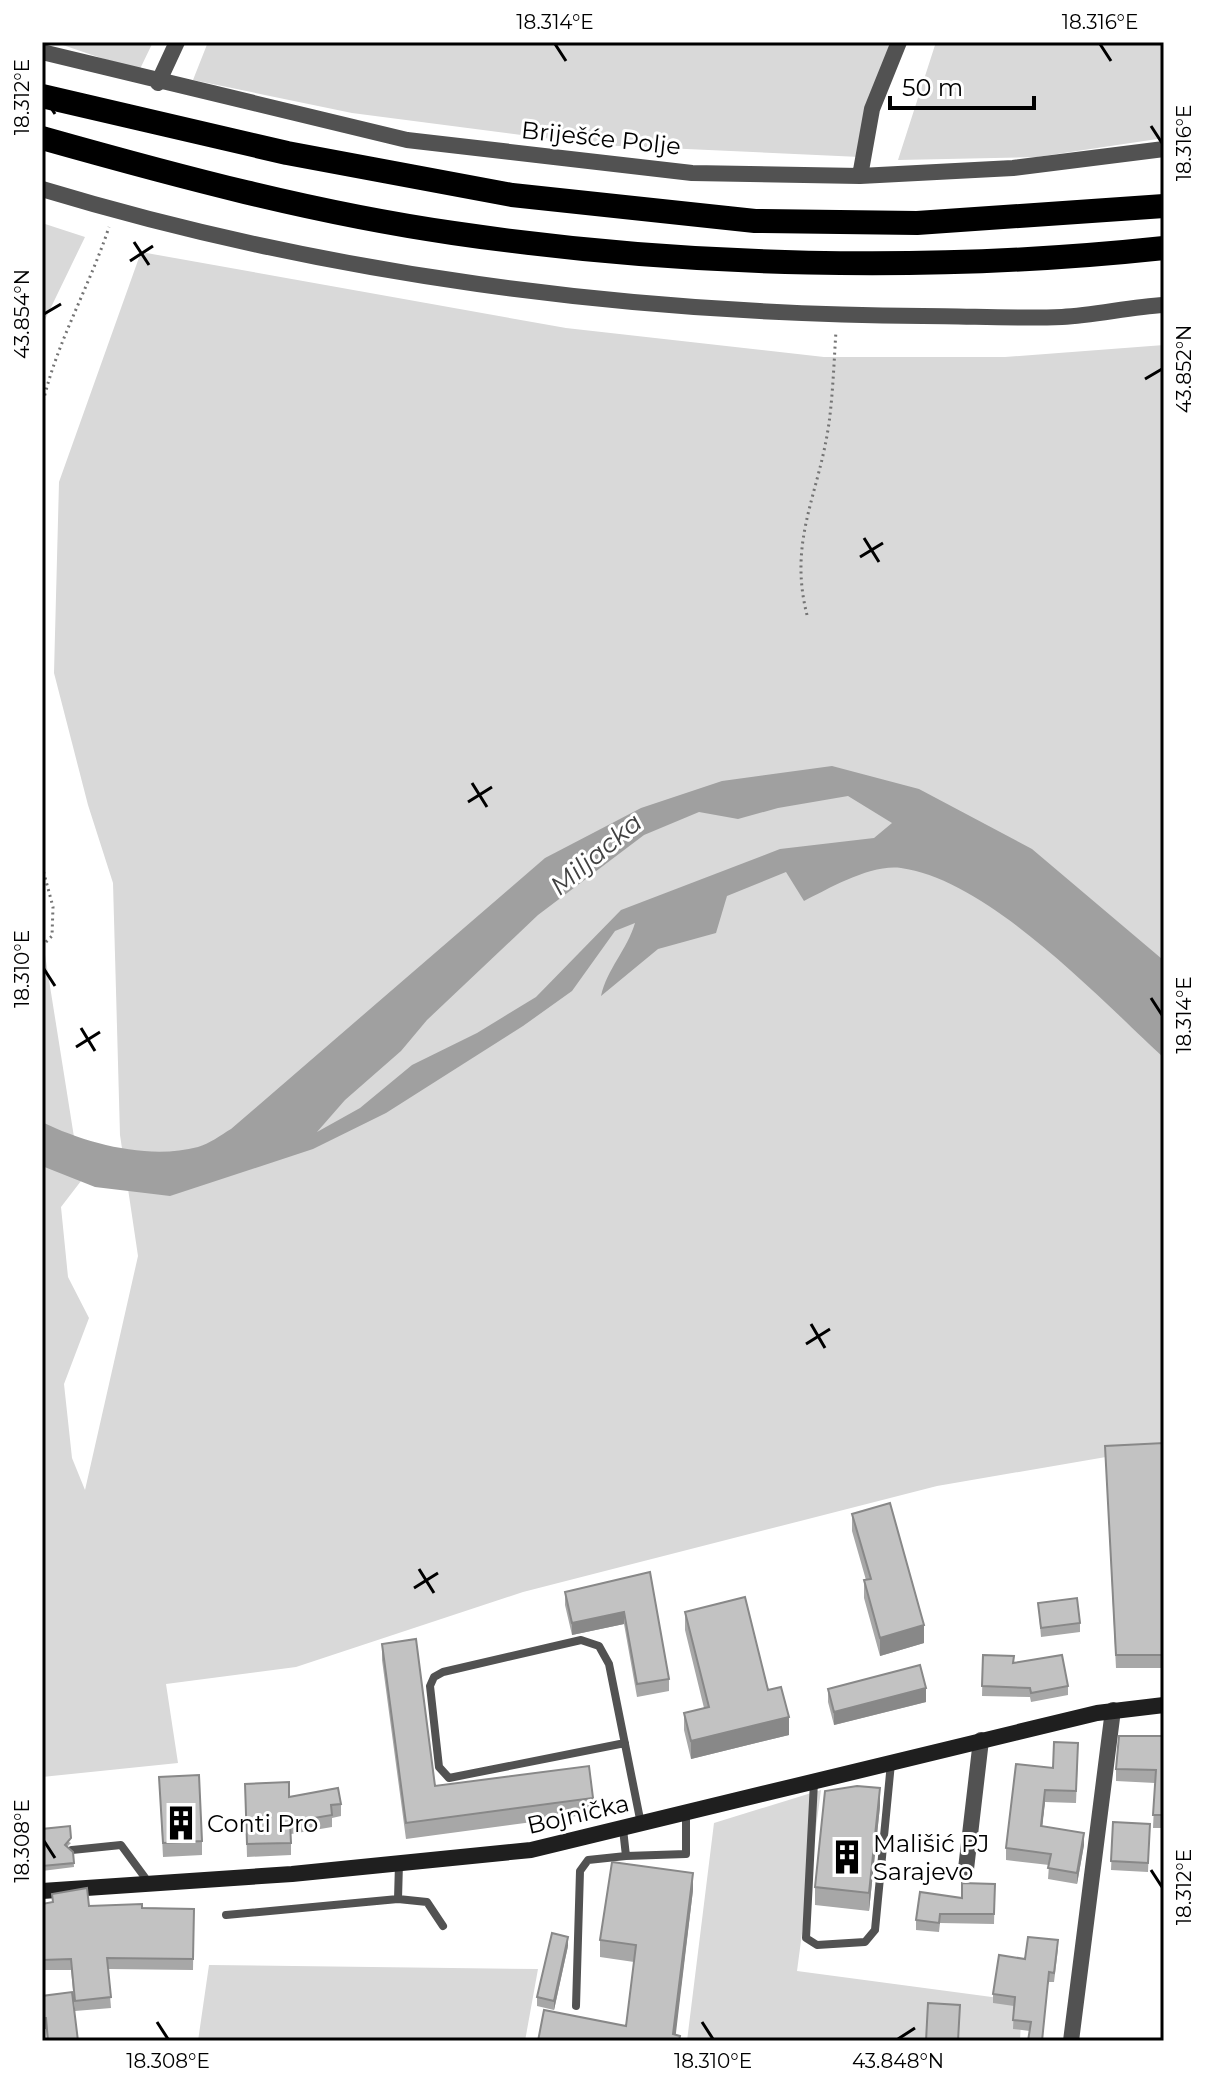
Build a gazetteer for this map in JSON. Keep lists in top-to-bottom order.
{
  "streets": {
    "main road": ["Bojnička"],
    "street": ["Briješće Polje"]
  },
  "water": ["Miljacka"],
  "places": {
    "building": ["Conti Pro", "Mališić PJ Sarajevo"]
  },
  "scale_bar": "50 m",
  "coordinates": [
    "18.314°E",
    "18.316°E",
    "18.312°E",
    "43.854°N",
    "43.852°N",
    "18.310°E",
    "18.308°E",
    "43.848°N"
  ]
}
